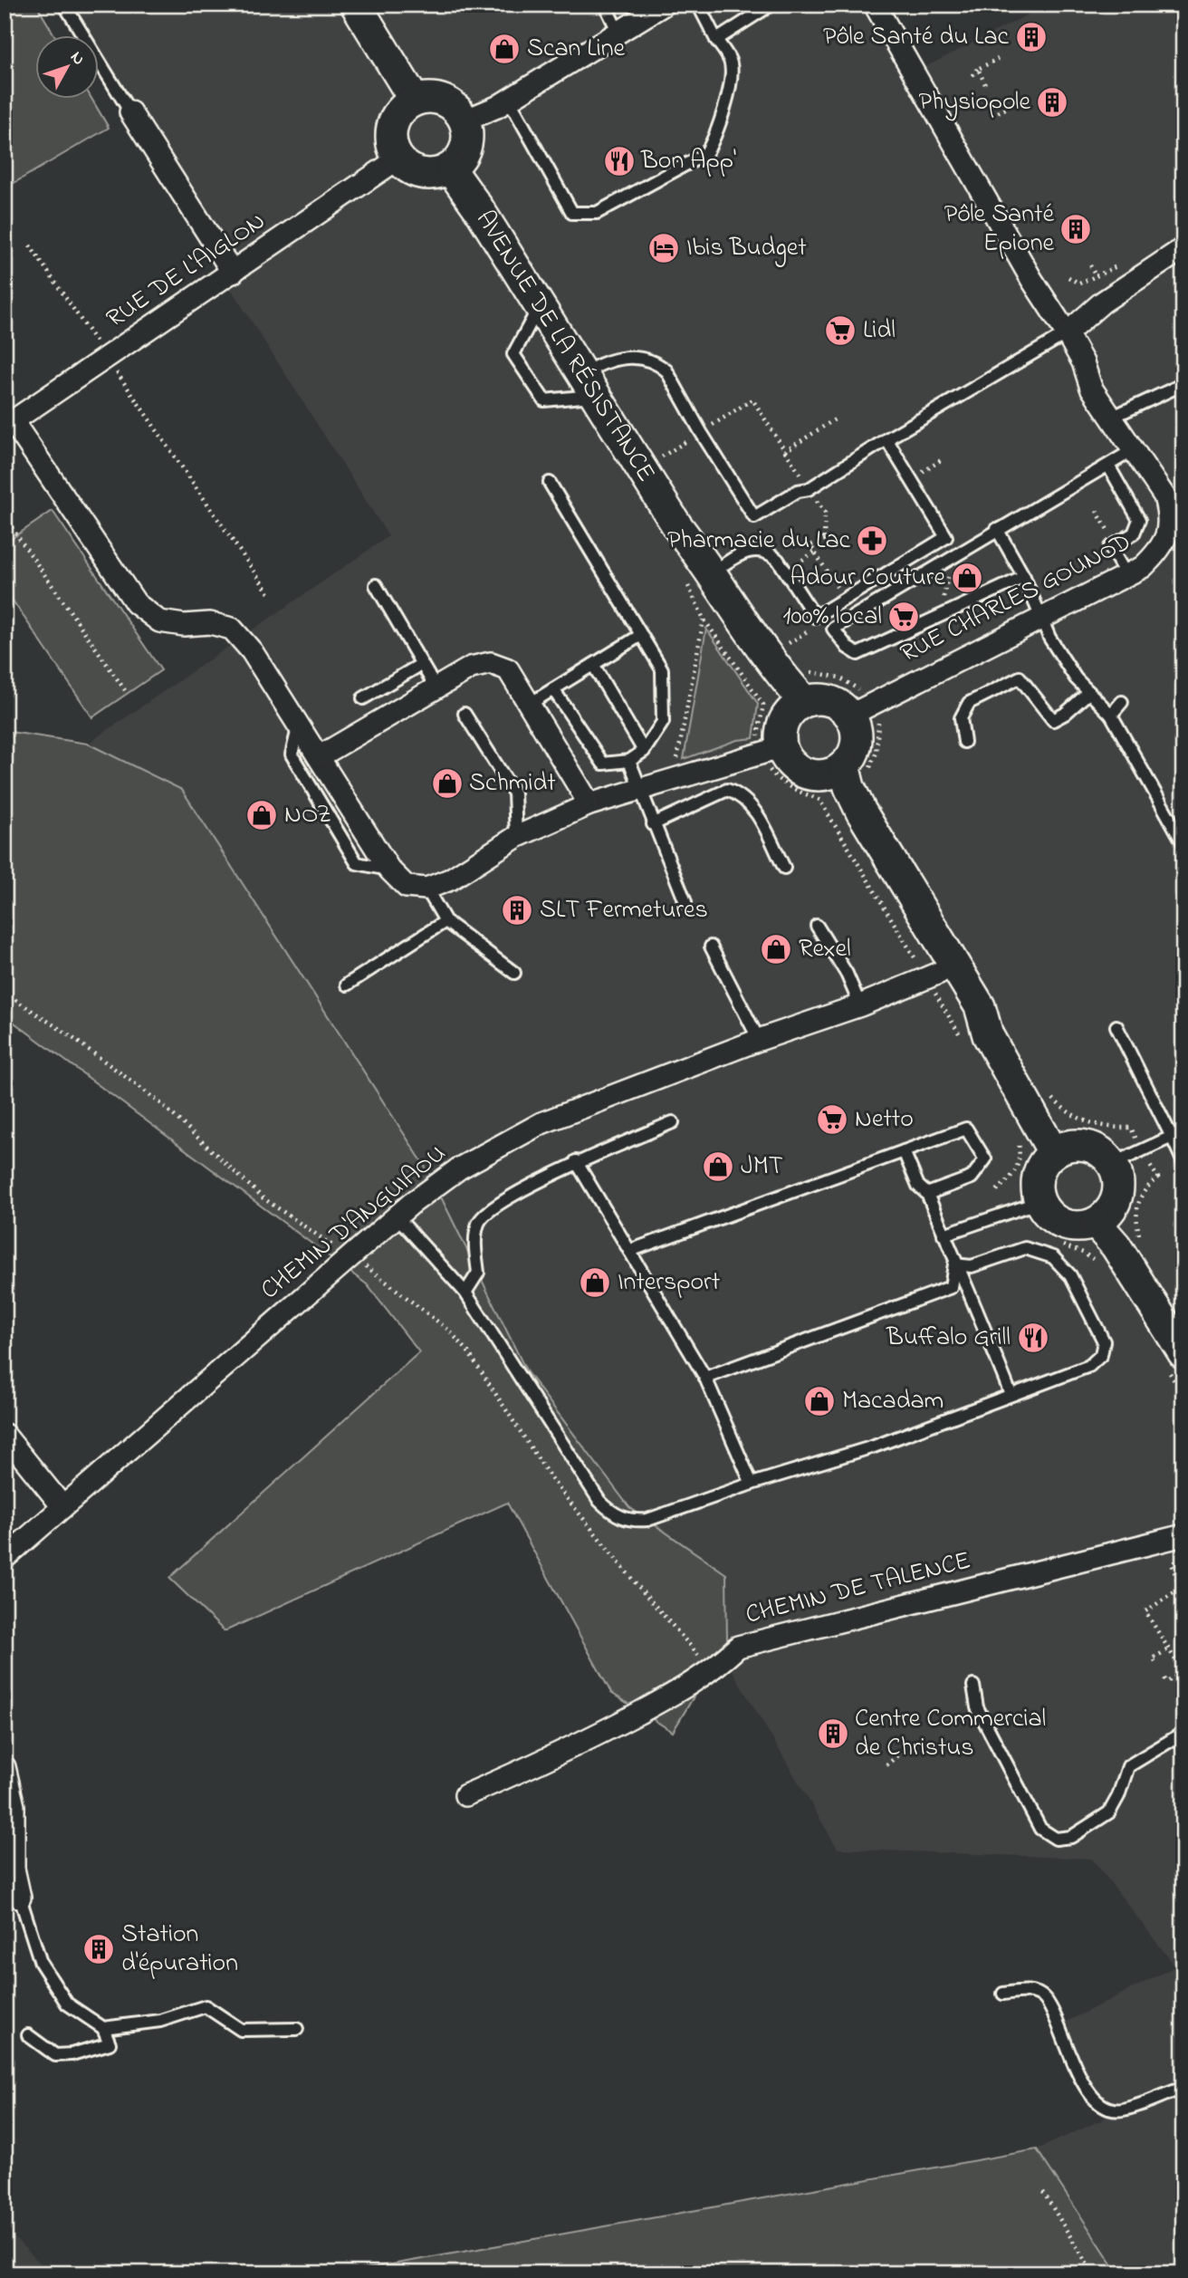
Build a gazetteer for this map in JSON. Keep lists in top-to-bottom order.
{
  "streets": {
    "main road": ["AVENUE DE LA RÉSISTANCE"],
    "street": [
      "RUE DE L'AIGLON",
      "RUE CHARLES GOUNOD",
      "CHEMIN D'ANGUIAOU",
      "CHEMIN DE TALENCE"
    ]
  },
  "crossings": [
    ["RUE DE L'AIGLON", "AVENUE DE LA RÉSISTANCE"],
    ["AVENUE DE LA RÉSISTANCE", "RUE CHARLES GOUNOD"]
  ],
  "places": {
    "building": [
      "Pôle Santé du Lac",
      "Physiopole",
      "Pôle Santé Epione",
      "SLT Fermetures",
      "Centre Commercial de Christus",
      "Station d'épuration"
    ],
    "shop": [
      "Scan Line",
      "Adour Couture",
      "Schmidt",
      "NOZ",
      "Rexel",
      "JMT",
      "Intersport",
      "Macadam"
    ],
    "restaurant": ["Bon App'", "Buffalo Grill"],
    "hotel": ["Ibis Budget"],
    "supermarket": ["Lidl", "100% local", "Netto"],
    "pharmacy": ["Pharmacie du Lac"]
  },
  "north": "top right"
}
